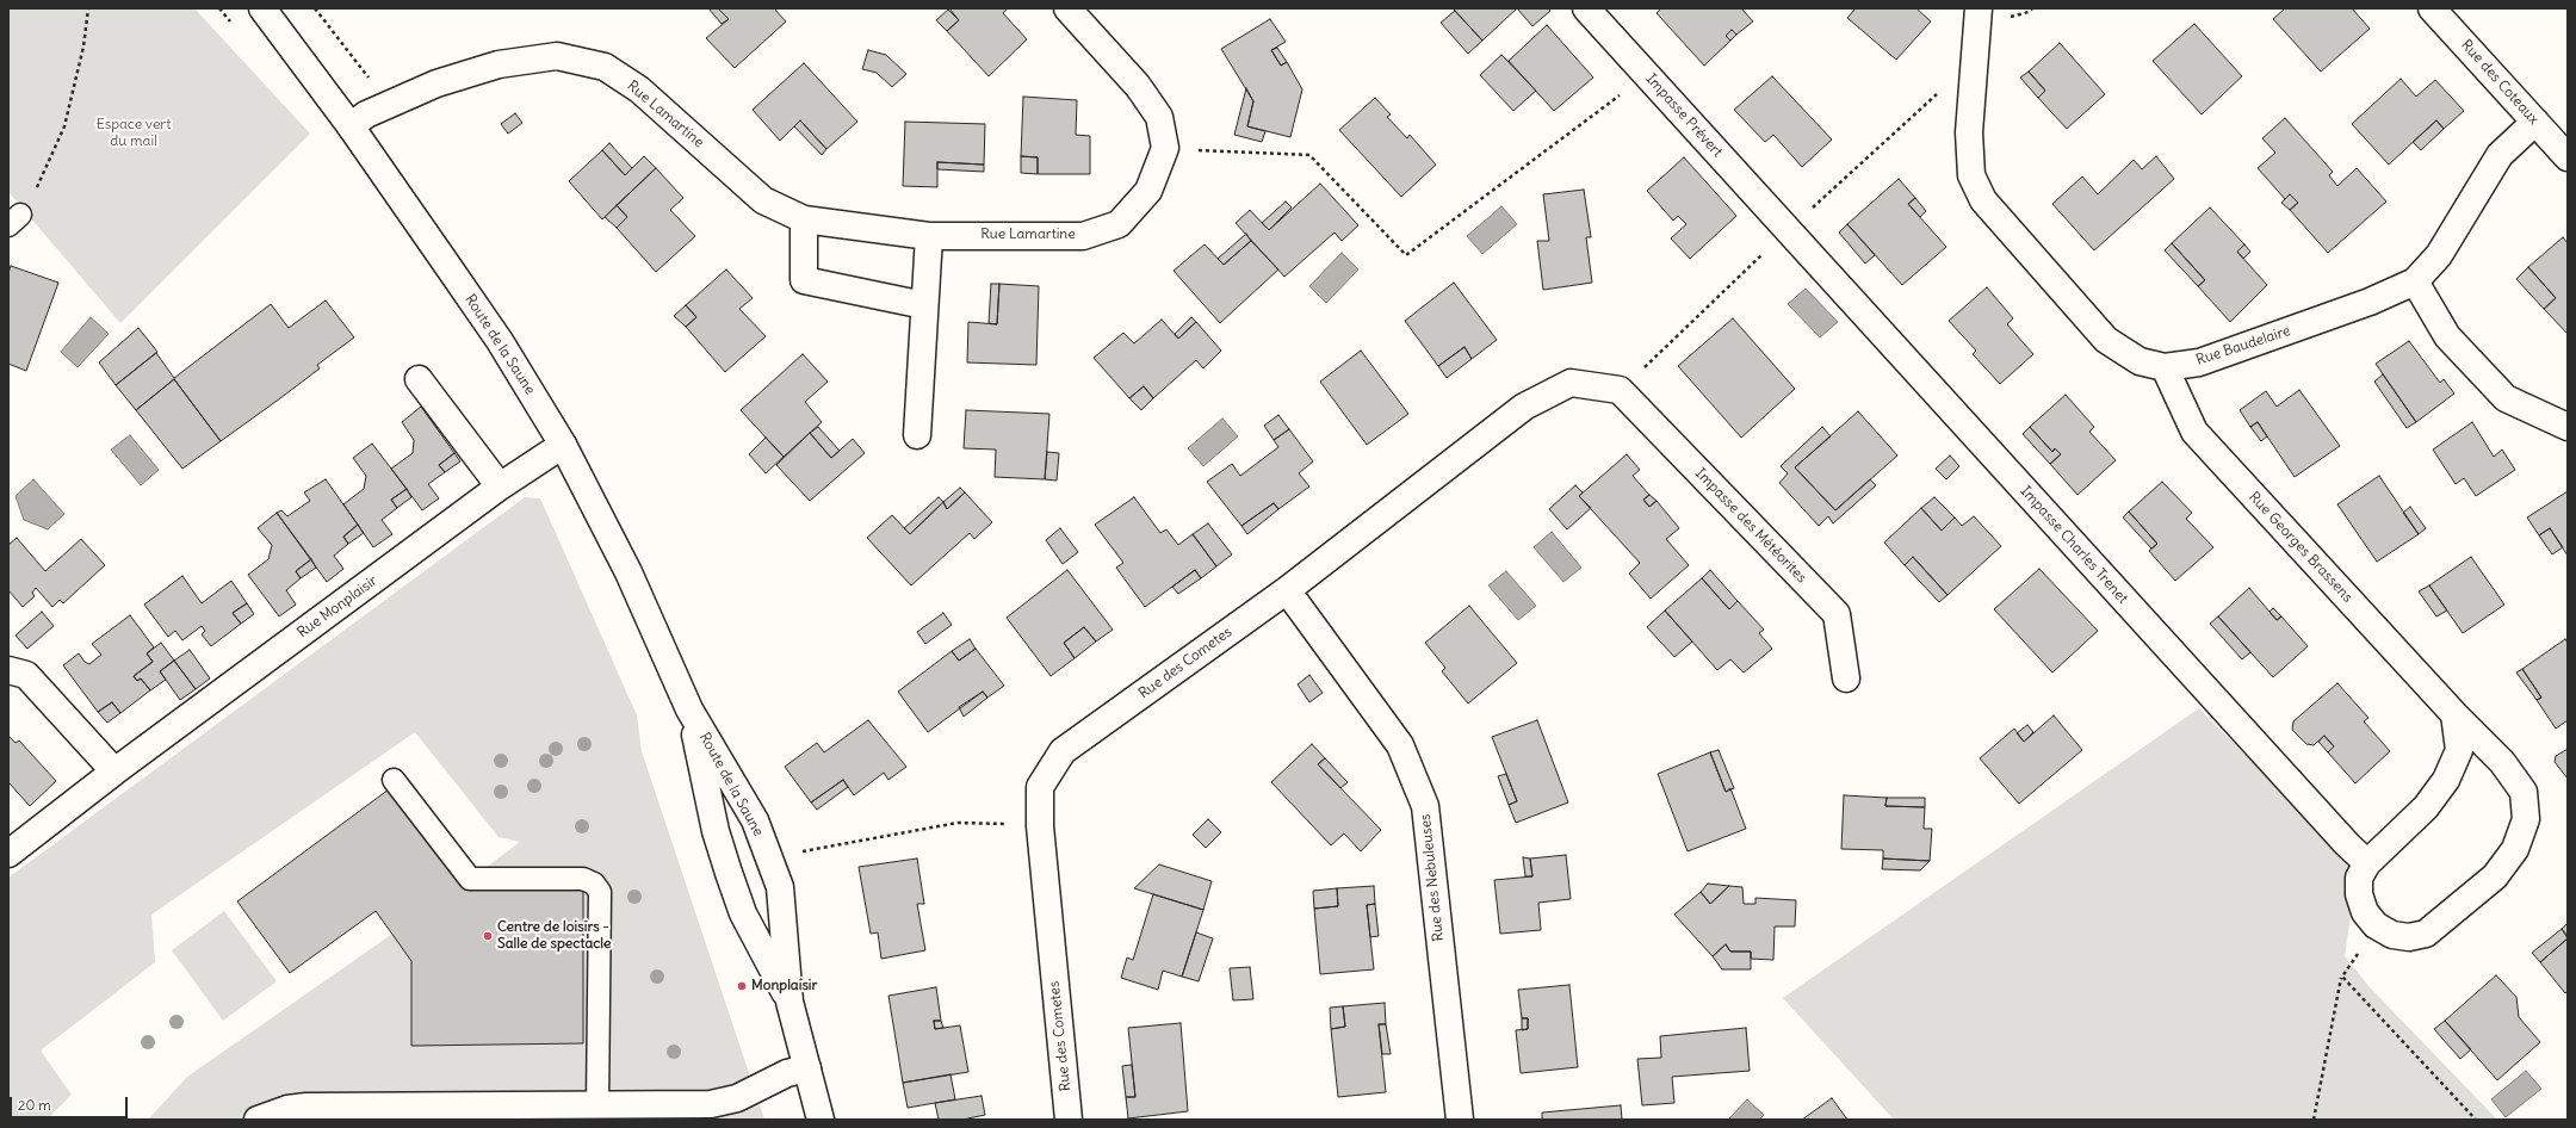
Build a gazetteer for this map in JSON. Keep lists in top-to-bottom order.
{
  "streets": {
    "street": [
      "Rue des Coteaux",
      "Rue Lamartine",
      "Impasse Prévert",
      "Route de la Saune",
      "Rue Baudelaire",
      "Impasse des Météorites",
      "Impasse Charles Trenet",
      "Rue Georges Brassens",
      "Rue Monplaisir",
      "Rue des Cometes",
      "Rue des Nebuleuses"
    ]
  },
  "crossings": [
    ["Rue des Coteaux", "Rue Baudelaire"],
    ["Rue Lamartine", "Route de la Saune"],
    ["Impasse Prévert", "Impasse Charles Trenet"],
    ["Route de la Saune", "Rue Monplaisir"],
    ["Rue Baudelaire", "Rue Georges Brassens"],
    ["Impasse des Météorites", "Rue des Cometes"],
    ["Rue des Cometes", "Rue des Nebuleuses"]
  ],
  "parks": ["Espace vert du mail"],
  "places": ["Centre de loisirs - Salle de spectacle", "Monplaisir"],
  "scale_bar": "20 m"
}
